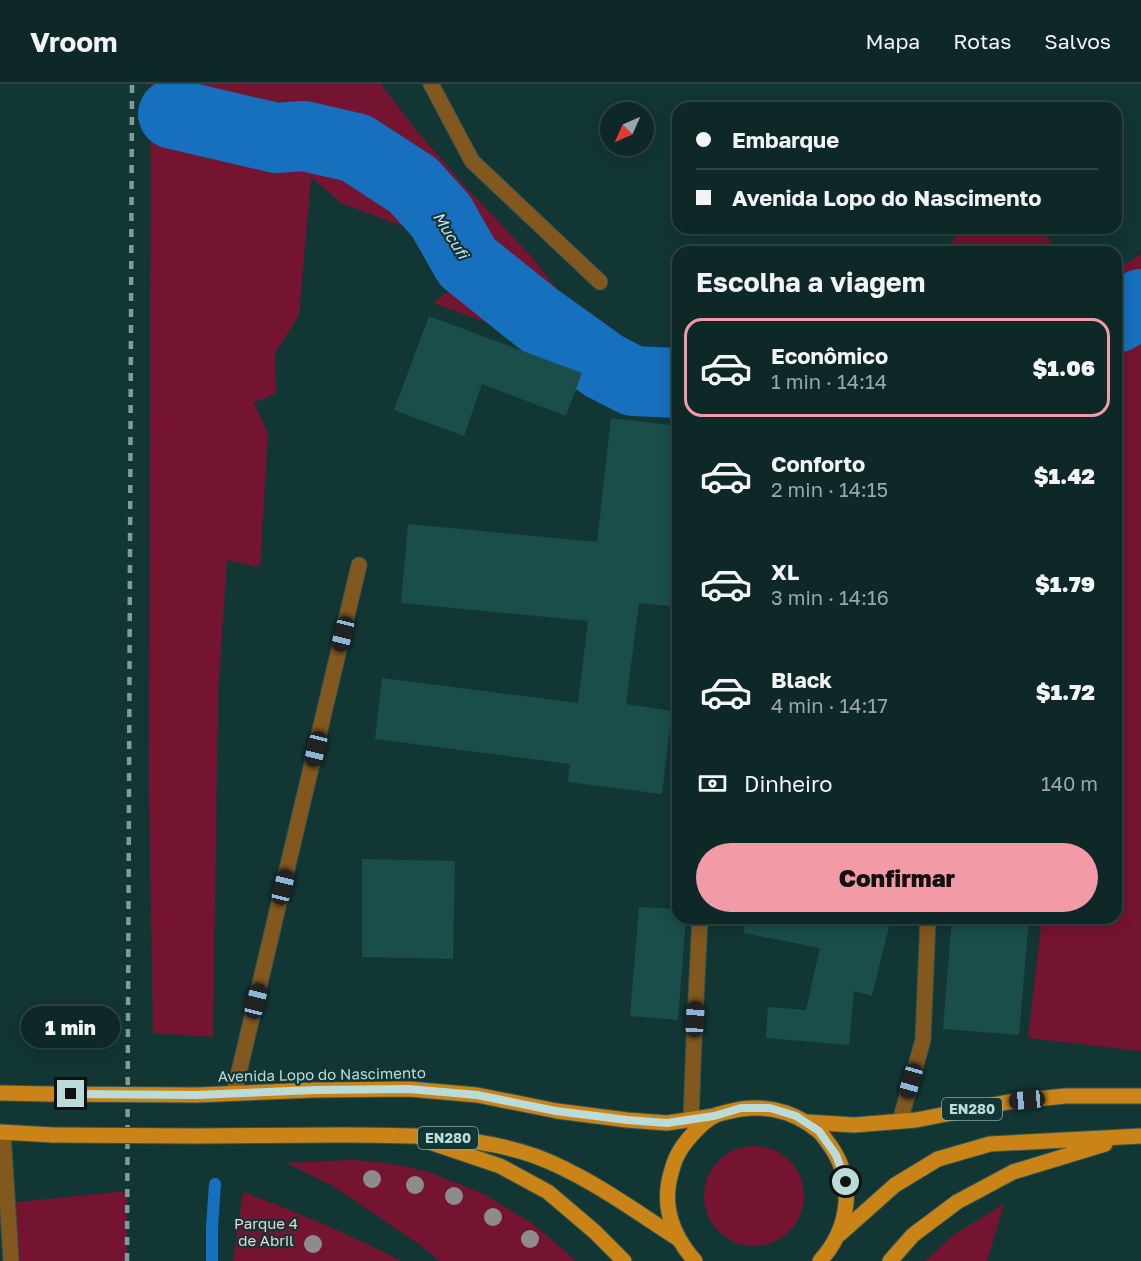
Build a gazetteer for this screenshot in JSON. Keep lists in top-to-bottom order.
{
  "streets": {
    "main road": ["Avenida Lopo do Nascimento", "EN280"]
  },
  "crossings": [
    ["Avenida Lopo do Nascimento", "EN280"]
  ],
  "water": ["Mucufi"],
  "parks": ["Parque 4 de Abril"],
  "north": "bottom left",
  "page": {
    "header": "Vroom",
    "nav": ["Mapa", "Rotas", "Salvos"],
    "banner": ["Embarque", "Avenida Lopo do Nascimento"],
    "heading": "Escolha a viagem",
    "list": [
      {
        "name": "Econômico",
        "note": "1 min · 14:14",
        "value": "$1.06"
      },
      {
        "name": "Conforto",
        "note": "2 min · 14:15",
        "value": "$1.42"
      },
      {
        "name": "XL",
        "note": "3 min · 14:16",
        "value": "$1.79"
      },
      {
        "name": "Black",
        "note": "4 min · 14:17",
        "value": "$1.72"
      }
    ],
    "pay": ["Dinheiro", "140 m"],
    "buttons": "Confirmar",
    "bubble": "1 min"
  }
}
